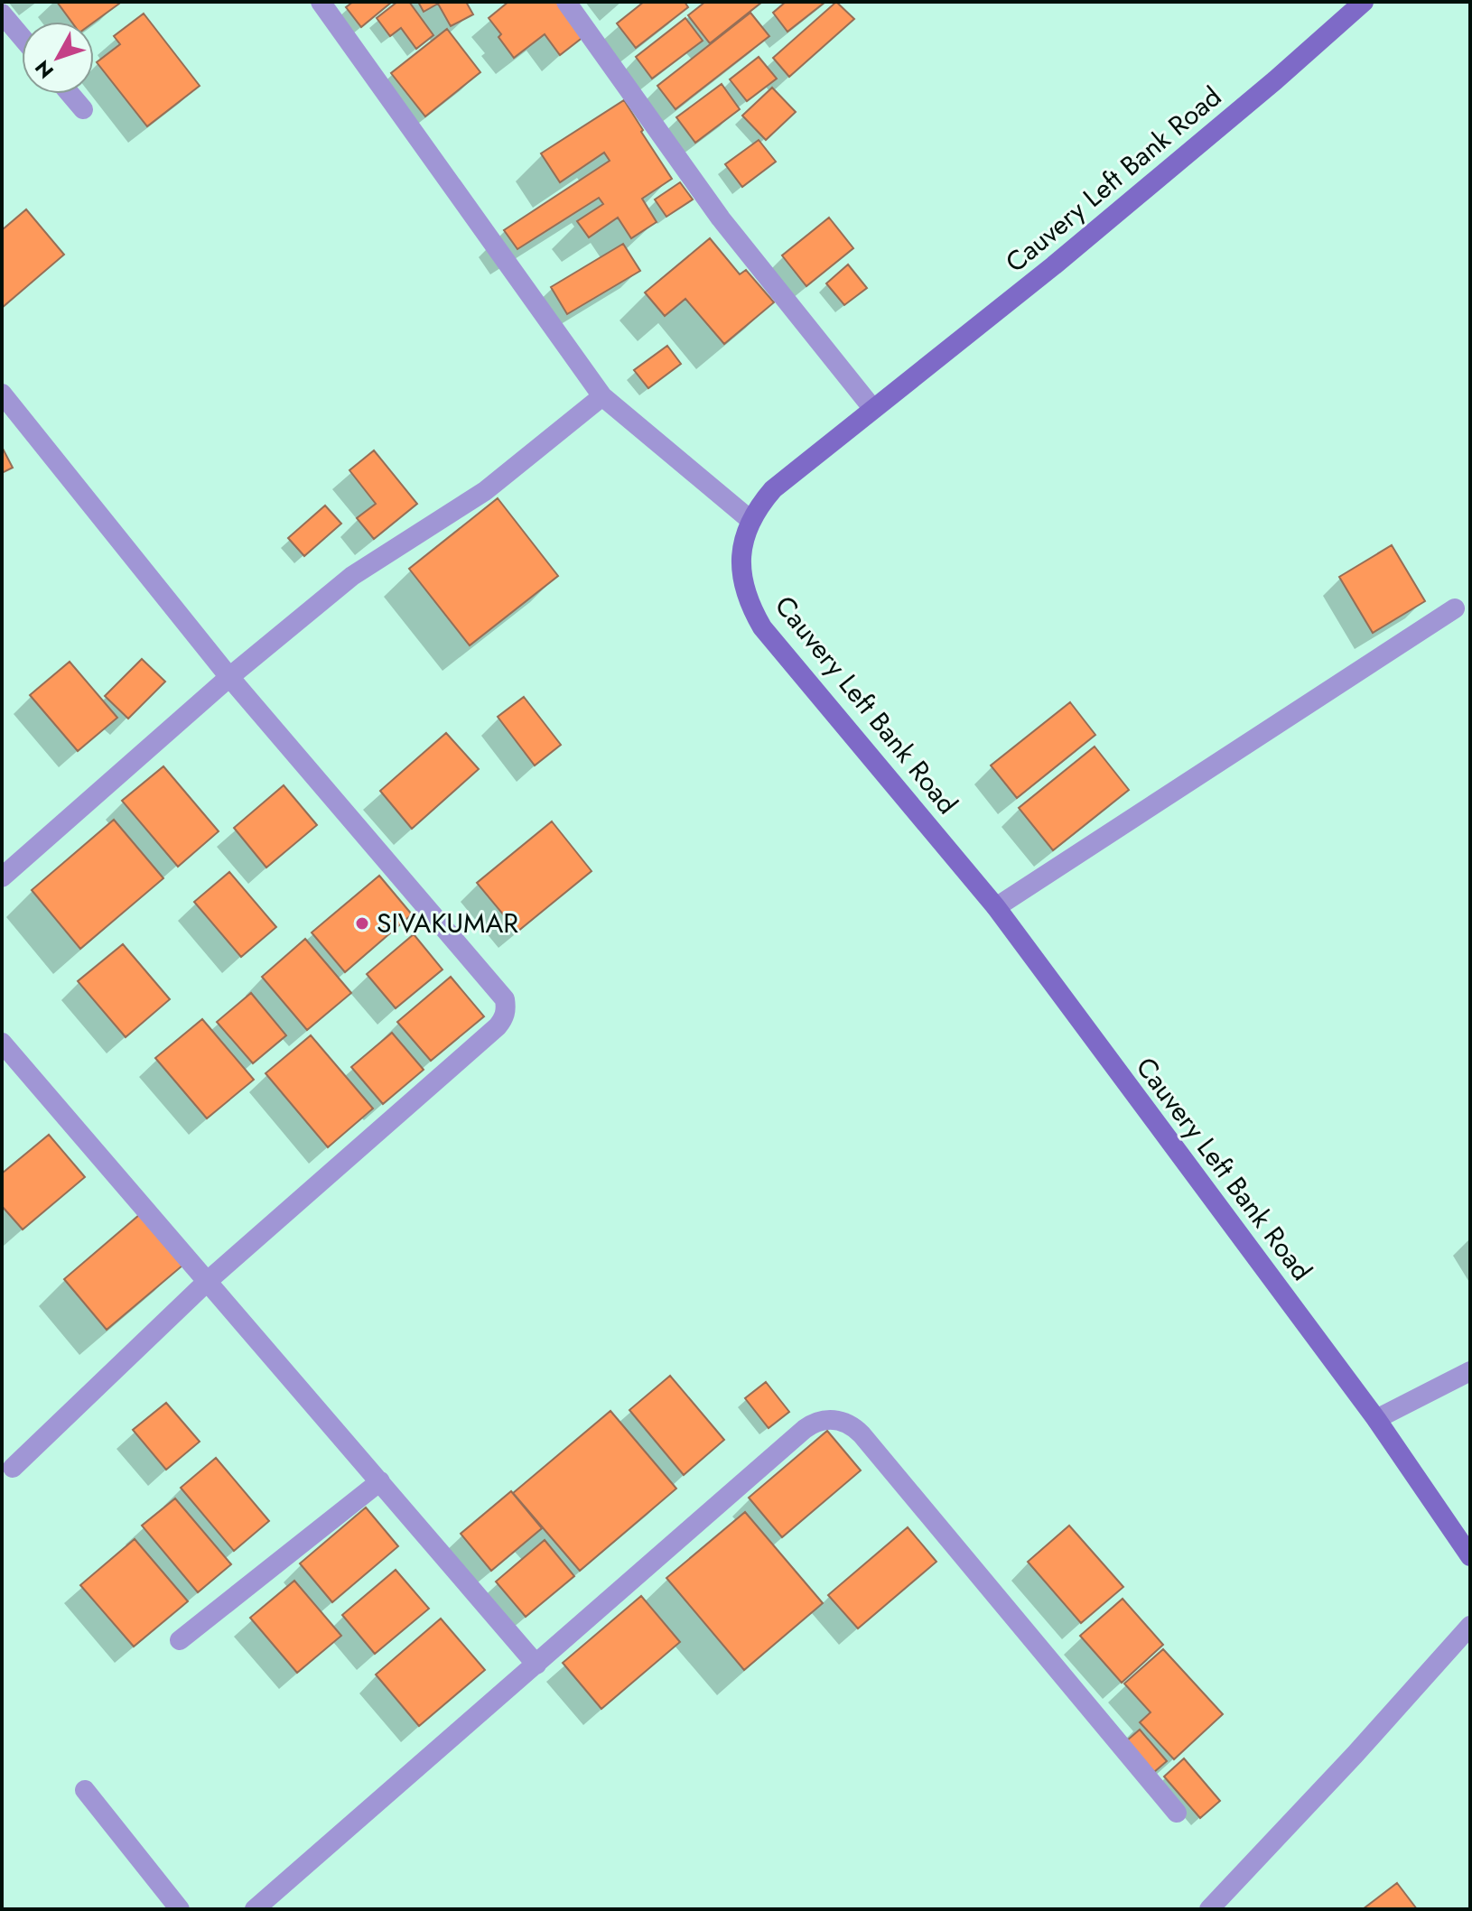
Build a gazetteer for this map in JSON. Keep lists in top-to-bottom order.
{
  "streets": {
    "main road": ["Cauvery Left Bank Road"]
  },
  "places": ["SIVAKUMAR"],
  "north": "bottom left"
}
